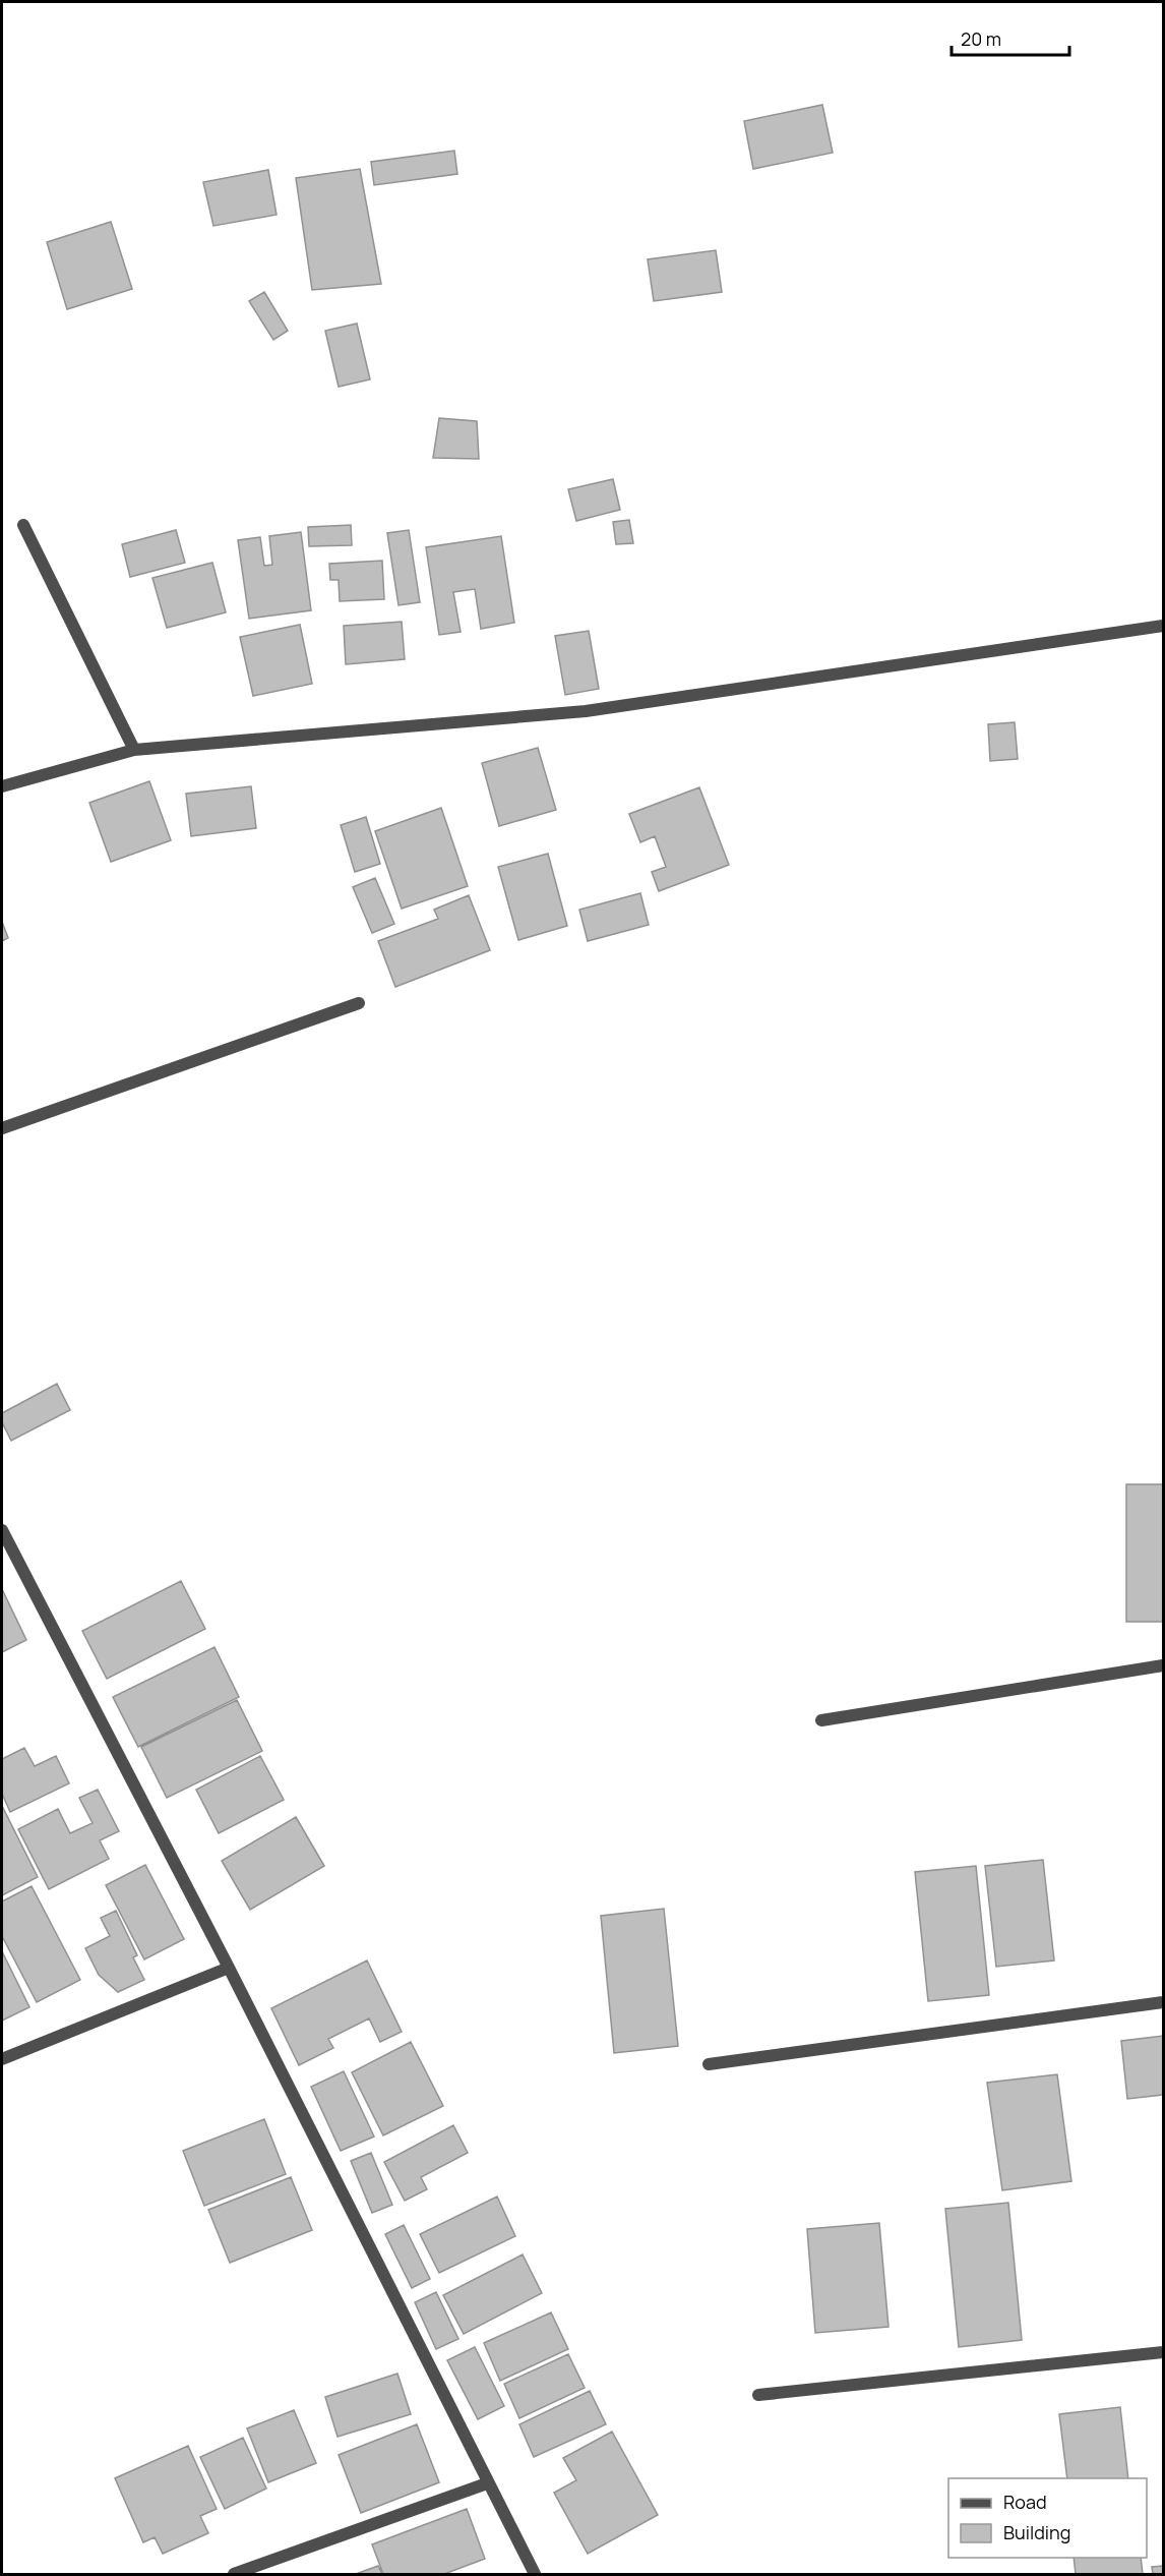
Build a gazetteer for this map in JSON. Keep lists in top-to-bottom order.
{
  "legend": ["Road", "Building"],
  "scale_bar": "20 m"
}
